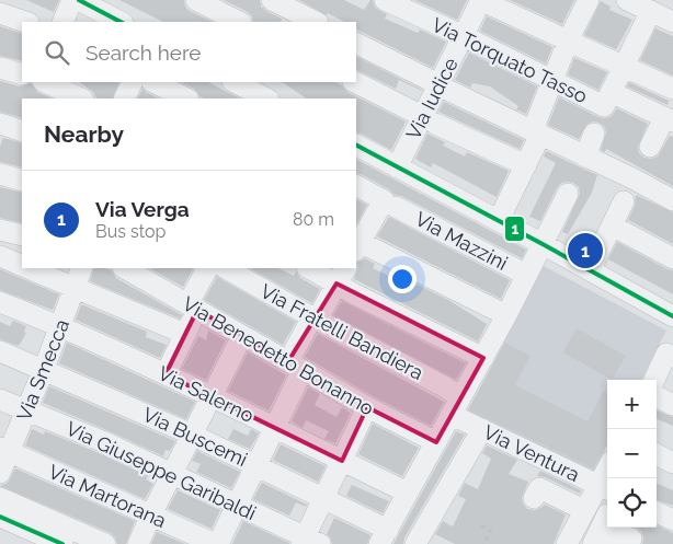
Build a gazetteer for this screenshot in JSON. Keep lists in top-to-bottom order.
{
  "streets": {
    "street": [
      "Via Torquato Tasso",
      "Via Iudice",
      "Via Mazzini",
      "Via Fratelli Bandiera",
      "Via Benedetto Bonanno",
      "Via Smecca",
      "Via Salerno",
      "Via Buscemi",
      "Via Ventura",
      "Via Giuseppe Garibaldi",
      "Via Martorana"
    ]
  },
  "crossings": [
    ["Via Torquato Tasso", "Via Iudice"],
    ["Via Fratelli Bandiera", "Via Ventura"],
    ["Via Smecca", "Via Salerno"],
    ["Via Smecca", "Via Buscemi"],
    ["Via Smecca", "Via Giuseppe Garibaldi"],
    ["Via Smecca", "Via Martorana"]
  ],
  "lines": ["transit line 1"],
  "page": {
    "search": "Search here",
    "heading": "Nearby",
    "list": [
      {
        "mark": "1",
        "name": "Via Verga",
        "note": "Bus stop",
        "value": "80 m"
      }
    ],
    "pins": "1",
    "map_buttons": ["+", "−"]
  }
}
